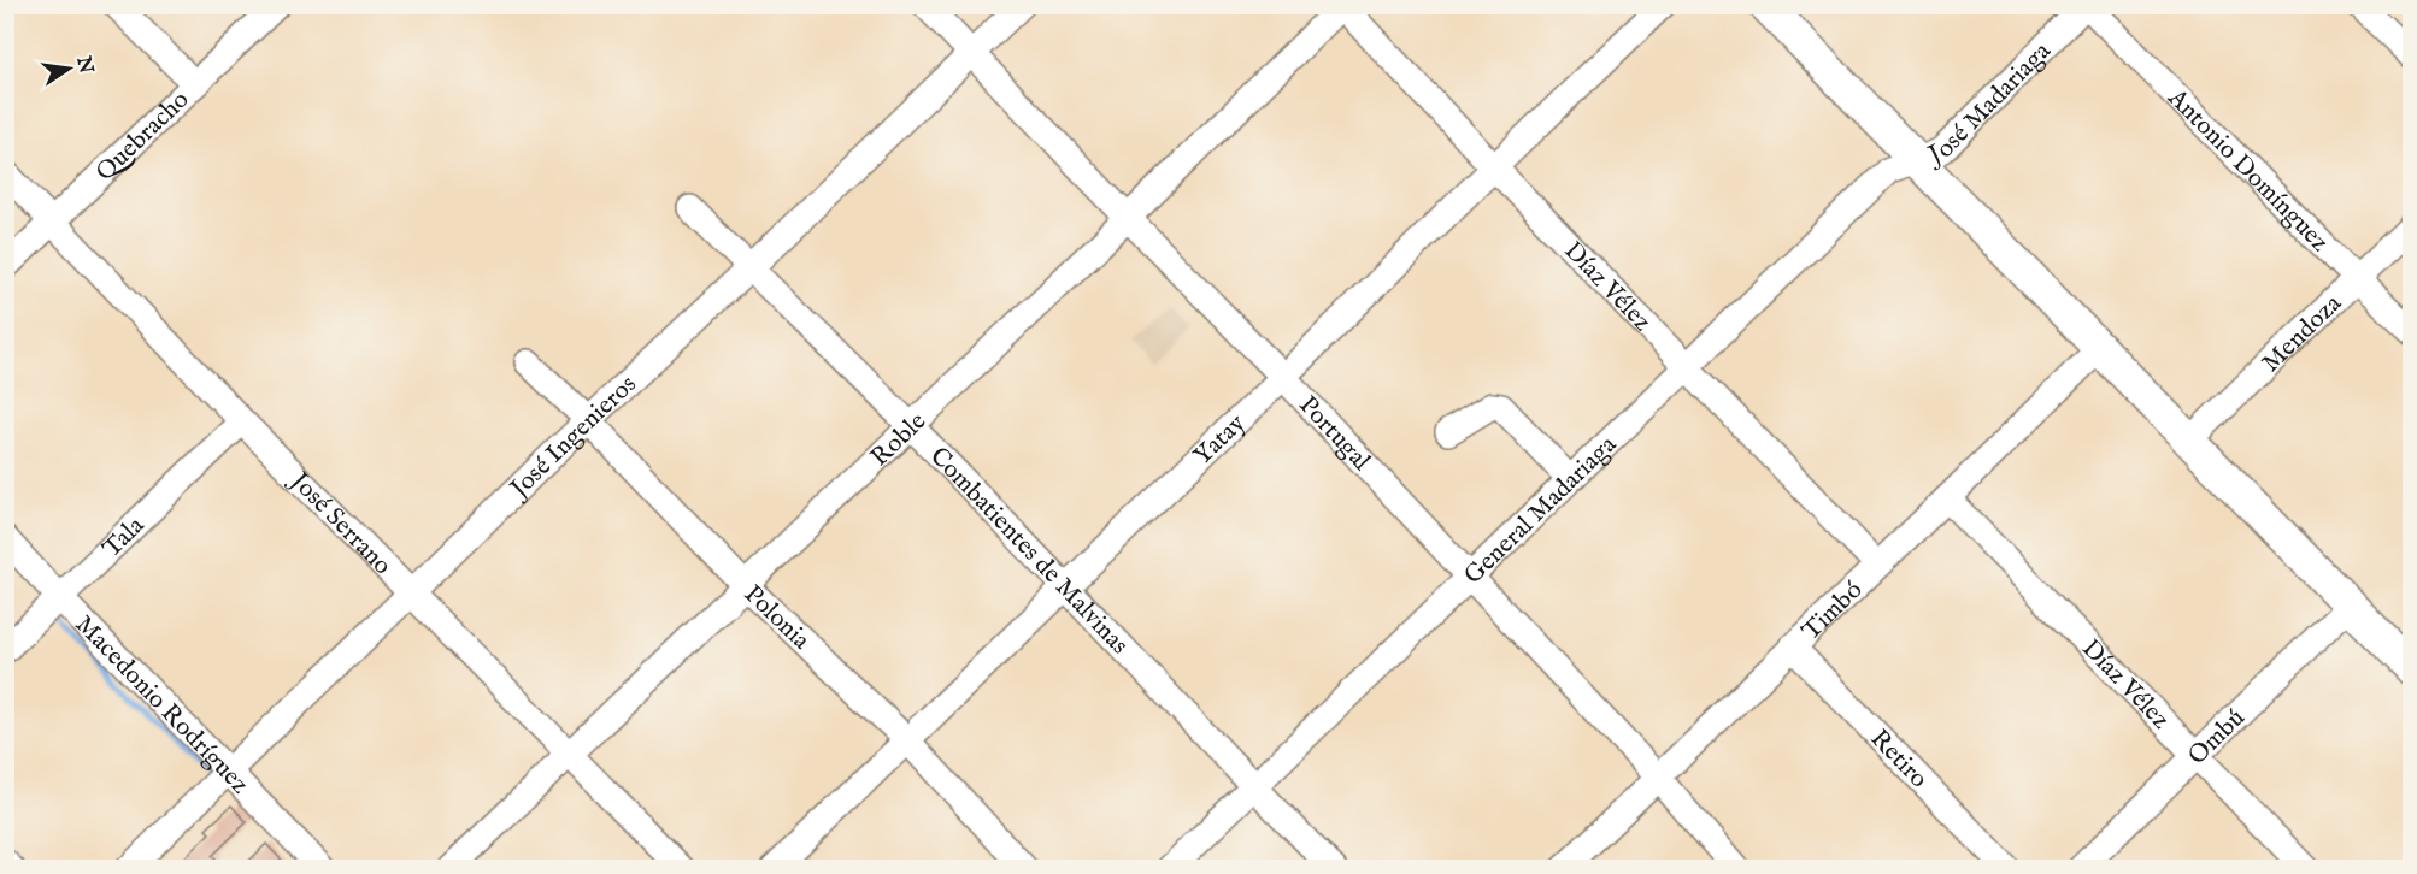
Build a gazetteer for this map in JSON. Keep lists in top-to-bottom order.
{
  "streets": {
    "street": [
      "José Madariaga",
      "Quebracho",
      "Antonio Domínguez",
      "Díaz Vélez",
      "Mendoza",
      "Portugal",
      "José Ingenieros",
      "Roble",
      "Yatay",
      "General Madariaga",
      "José Serrano",
      "Tala",
      "Combatientes de Malvinas",
      "Timbó",
      "Polonia",
      "Macedonio Rodríguez",
      "Ombú",
      "Retiro"
    ]
  },
  "crossings": [
    ["José Madariaga", "Antonio Domínguez"],
    ["José Madariaga", "General Madariaga"],
    ["Quebracho", "José Serrano"],
    ["Antonio Domínguez", "Mendoza"],
    ["Díaz Vélez", "Roble"],
    ["Díaz Vélez", "Yatay"],
    ["Díaz Vélez", "General Madariaga"],
    ["Díaz Vélez", "Timbó"],
    ["Díaz Vélez", "Ombú"],
    ["Portugal", "José Ingenieros"],
    ["Portugal", "Roble"],
    ["Portugal", "Yatay"],
    ["Portugal", "General Madariaga"],
    ["Portugal", "Timbó"],
    ["José Ingenieros", "José Serrano"],
    ["José Ingenieros", "Combatientes de Malvinas"],
    ["José Ingenieros", "Polonia"],
    ["José Ingenieros", "Macedonio Rodríguez"],
    ["Roble", "José Serrano"],
    ["Roble", "Combatientes de Malvinas"],
    ["Roble", "Polonia"],
    ["Yatay", "Combatientes de Malvinas"],
    ["Yatay", "Polonia"],
    ["General Madariaga", "Combatientes de Malvinas"],
    ["José Serrano", "Tala"],
    ["Tala", "Macedonio Rodríguez"],
    ["Timbó", "Retiro"]
  ],
  "north": "right"
}
